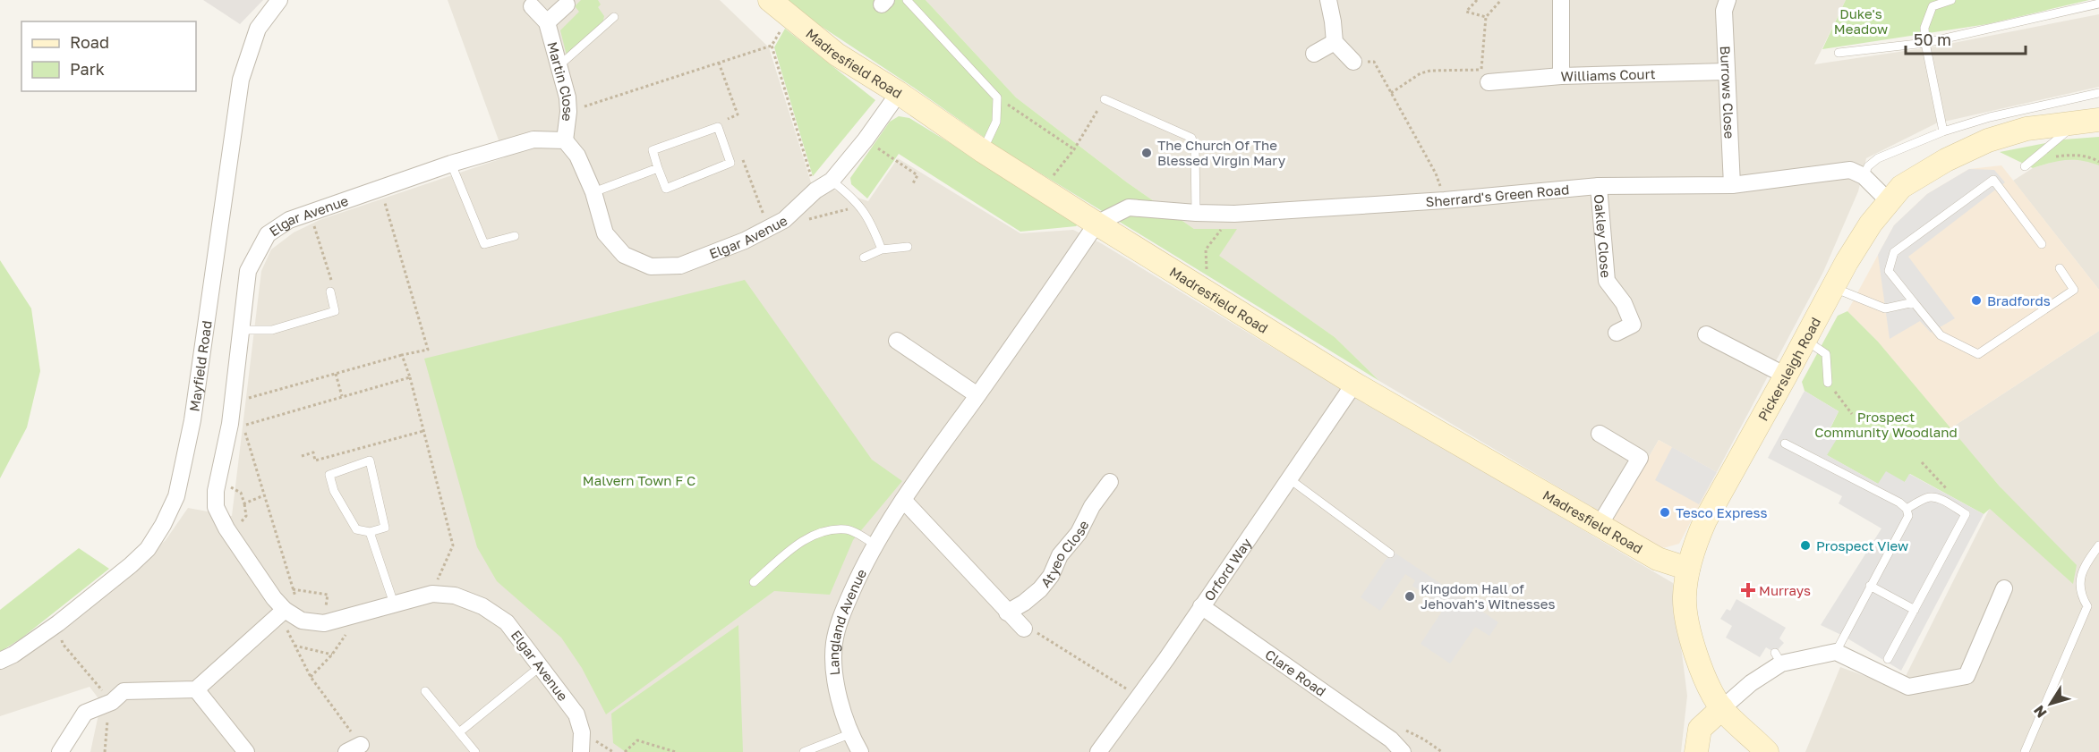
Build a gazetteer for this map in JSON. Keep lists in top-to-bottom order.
{
  "streets": {
    "street": [
      "Madresfield Road",
      "Williams Court",
      "Martin Close",
      "Burrows Close",
      "Sherrard's Green Road",
      "Elgar Avenue",
      "Oakley Close",
      "Mayfield Road",
      "Pickersleigh Road",
      "Atyeo Close",
      "Orford Way",
      "Langland Avenue",
      "Clare Road"
    ]
  },
  "crossings": [
    ["Madresfield Road", "Sherrard's Green Road"],
    ["Madresfield Road", "Elgar Avenue"],
    ["Madresfield Road", "Pickersleigh Road"],
    ["Madresfield Road", "Orford Way"],
    ["Madresfield Road", "Langland Avenue"],
    ["Williams Court", "Burrows Close"],
    ["Martin Close", "Elgar Avenue"],
    ["Burrows Close", "Sherrard's Green Road"],
    ["Sherrard's Green Road", "Oakley Close"],
    ["Sherrard's Green Road", "Langland Avenue"],
    ["Orford Way", "Clare Road"]
  ],
  "parks": ["Duke's Meadow", "Prospect Community Woodland", "Malvern Town F C"],
  "places": {
    "other": [
      "The Church Of The Blessed Virgin Mary",
      "Bradfords",
      "Tesco Express",
      "Prospect View",
      "Kingdom Hall of Jehovah's Witnesses"
    ],
    "health": ["Murrays"]
  },
  "legend": ["Road", "Park"],
  "scale_bar": "50 m",
  "north": "bottom left"
}
